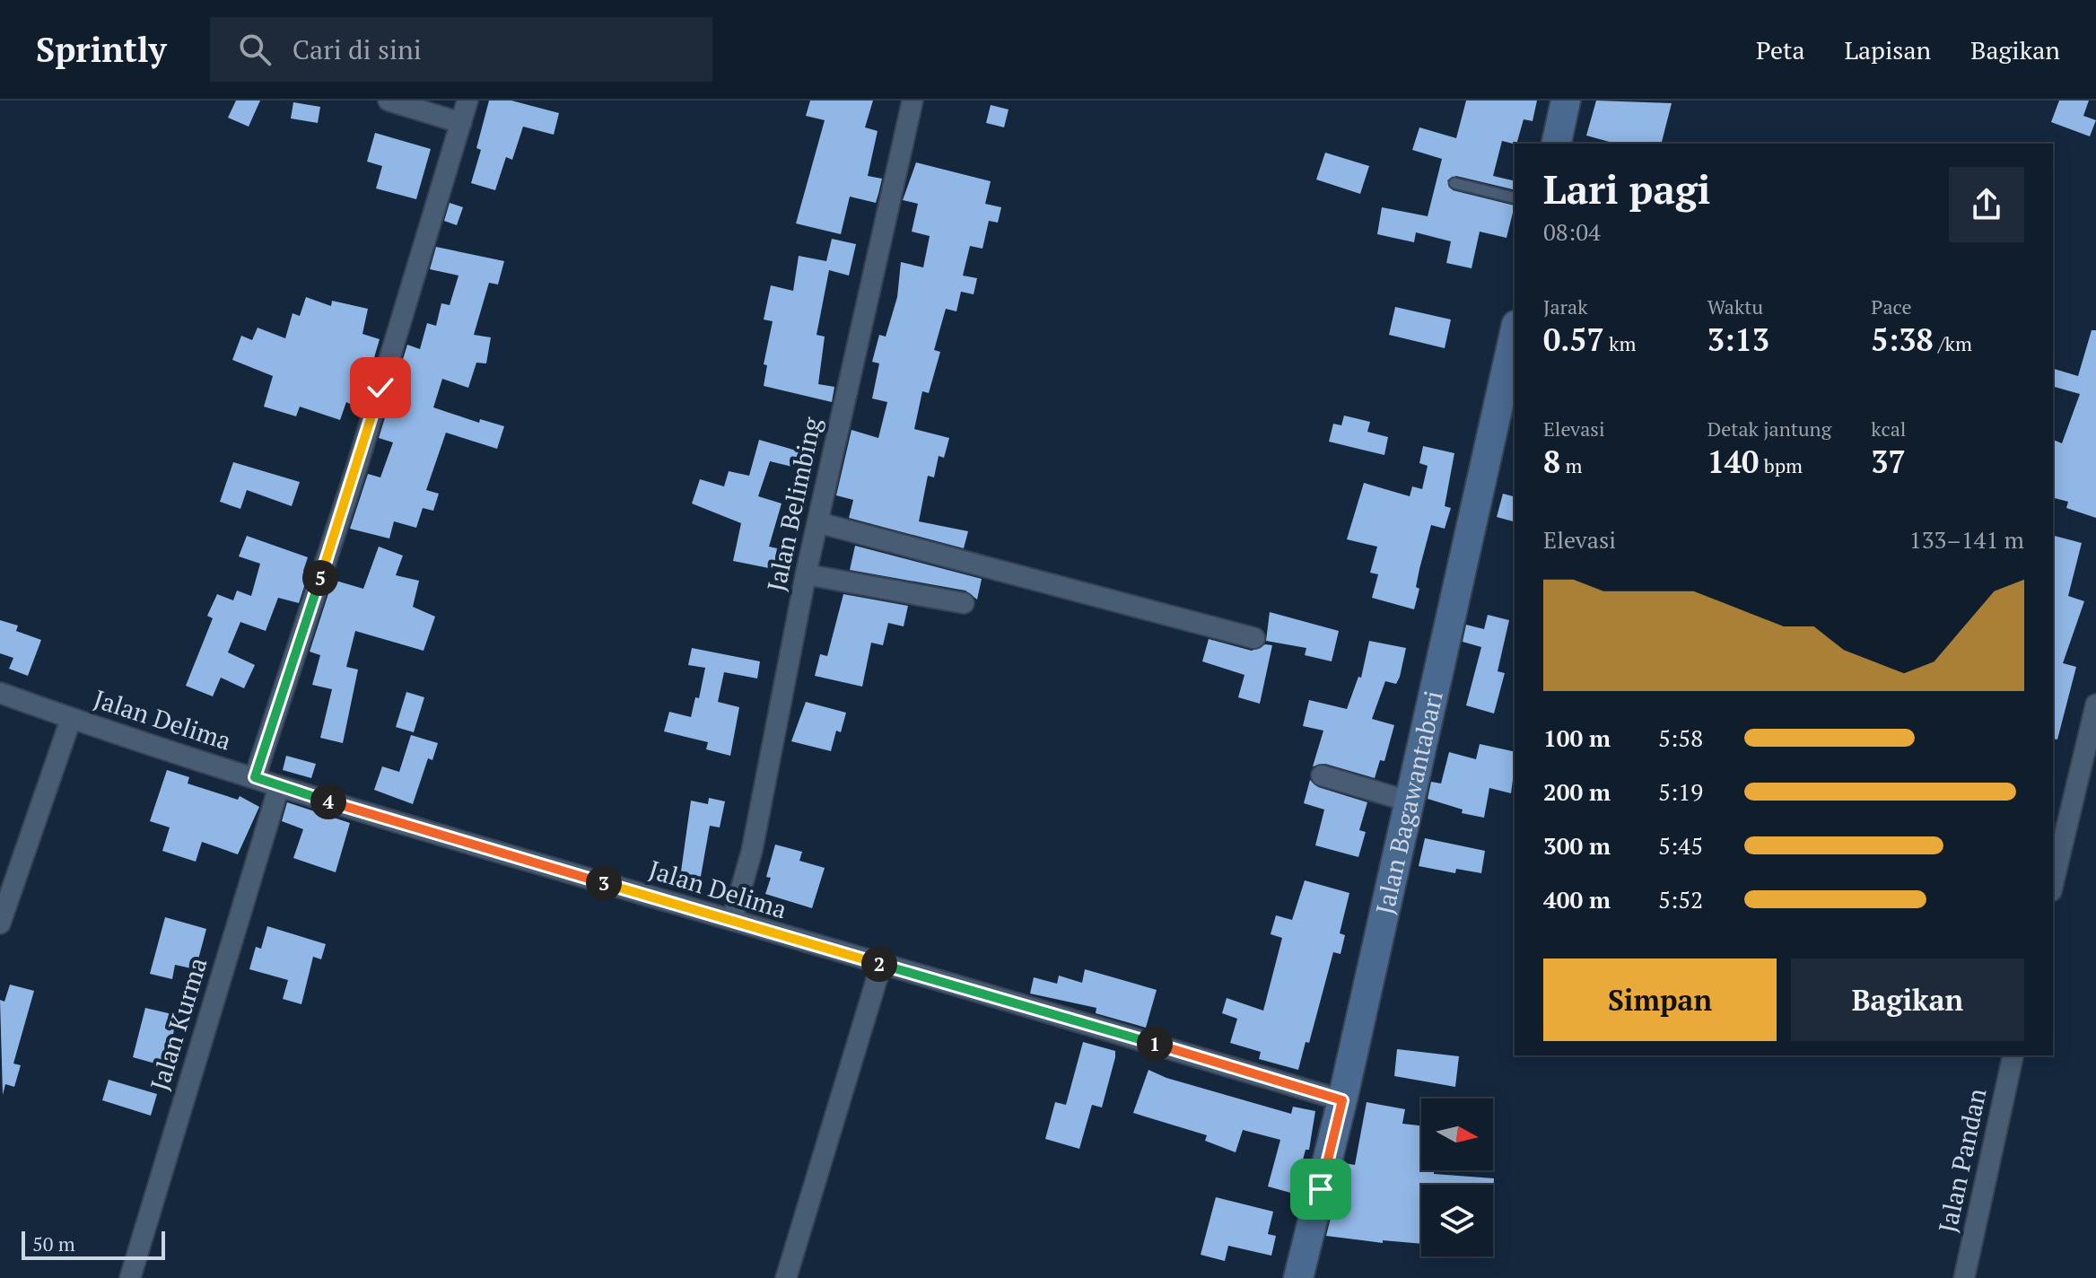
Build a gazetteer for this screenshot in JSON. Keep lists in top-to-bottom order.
{
  "streets": {
    "street": [
      "Jalan Belimbing",
      "Jalan Delima",
      "Jalan Bagawantabari",
      "Jalan Kurma",
      "Jalan Pandan"
    ]
  },
  "crossings": [
    ["Jalan Belimbing", "Jalan Delima"],
    ["Jalan Delima", "Jalan Bagawantabari"],
    ["Jalan Delima", "Jalan Kurma"]
  ],
  "scale_bar": "50 m",
  "north": "right",
  "page": {
    "header": "Sprintly",
    "search": "Cari di sini",
    "nav": ["Peta", "Lapisan", "Bagikan"],
    "heading": ["Lari pagi", "08:04"],
    "stats": [
      ["Jarak", "0.57 km"],
      ["Waktu", "3:13"],
      ["Pace", "5:38 /km"],
      ["Elevasi", "8 m"],
      ["Detak jantung", "140 bpm"],
      ["kcal", "37"]
    ],
    "chart": ["Elevasi", "133–141 m"],
    "pins": [
      "5",
      "4",
      "3",
      "2",
      "1"
    ],
    "list": [
      {
        "name": "100 m",
        "note": "5:58"
      },
      {
        "name": "200 m",
        "note": "5:19"
      },
      {
        "name": "300 m",
        "note": "5:45"
      },
      {
        "name": "400 m",
        "note": "5:52"
      }
    ],
    "buttons": ["Simpan", "Bagikan"],
    "scale": "50 m"
  }
}
